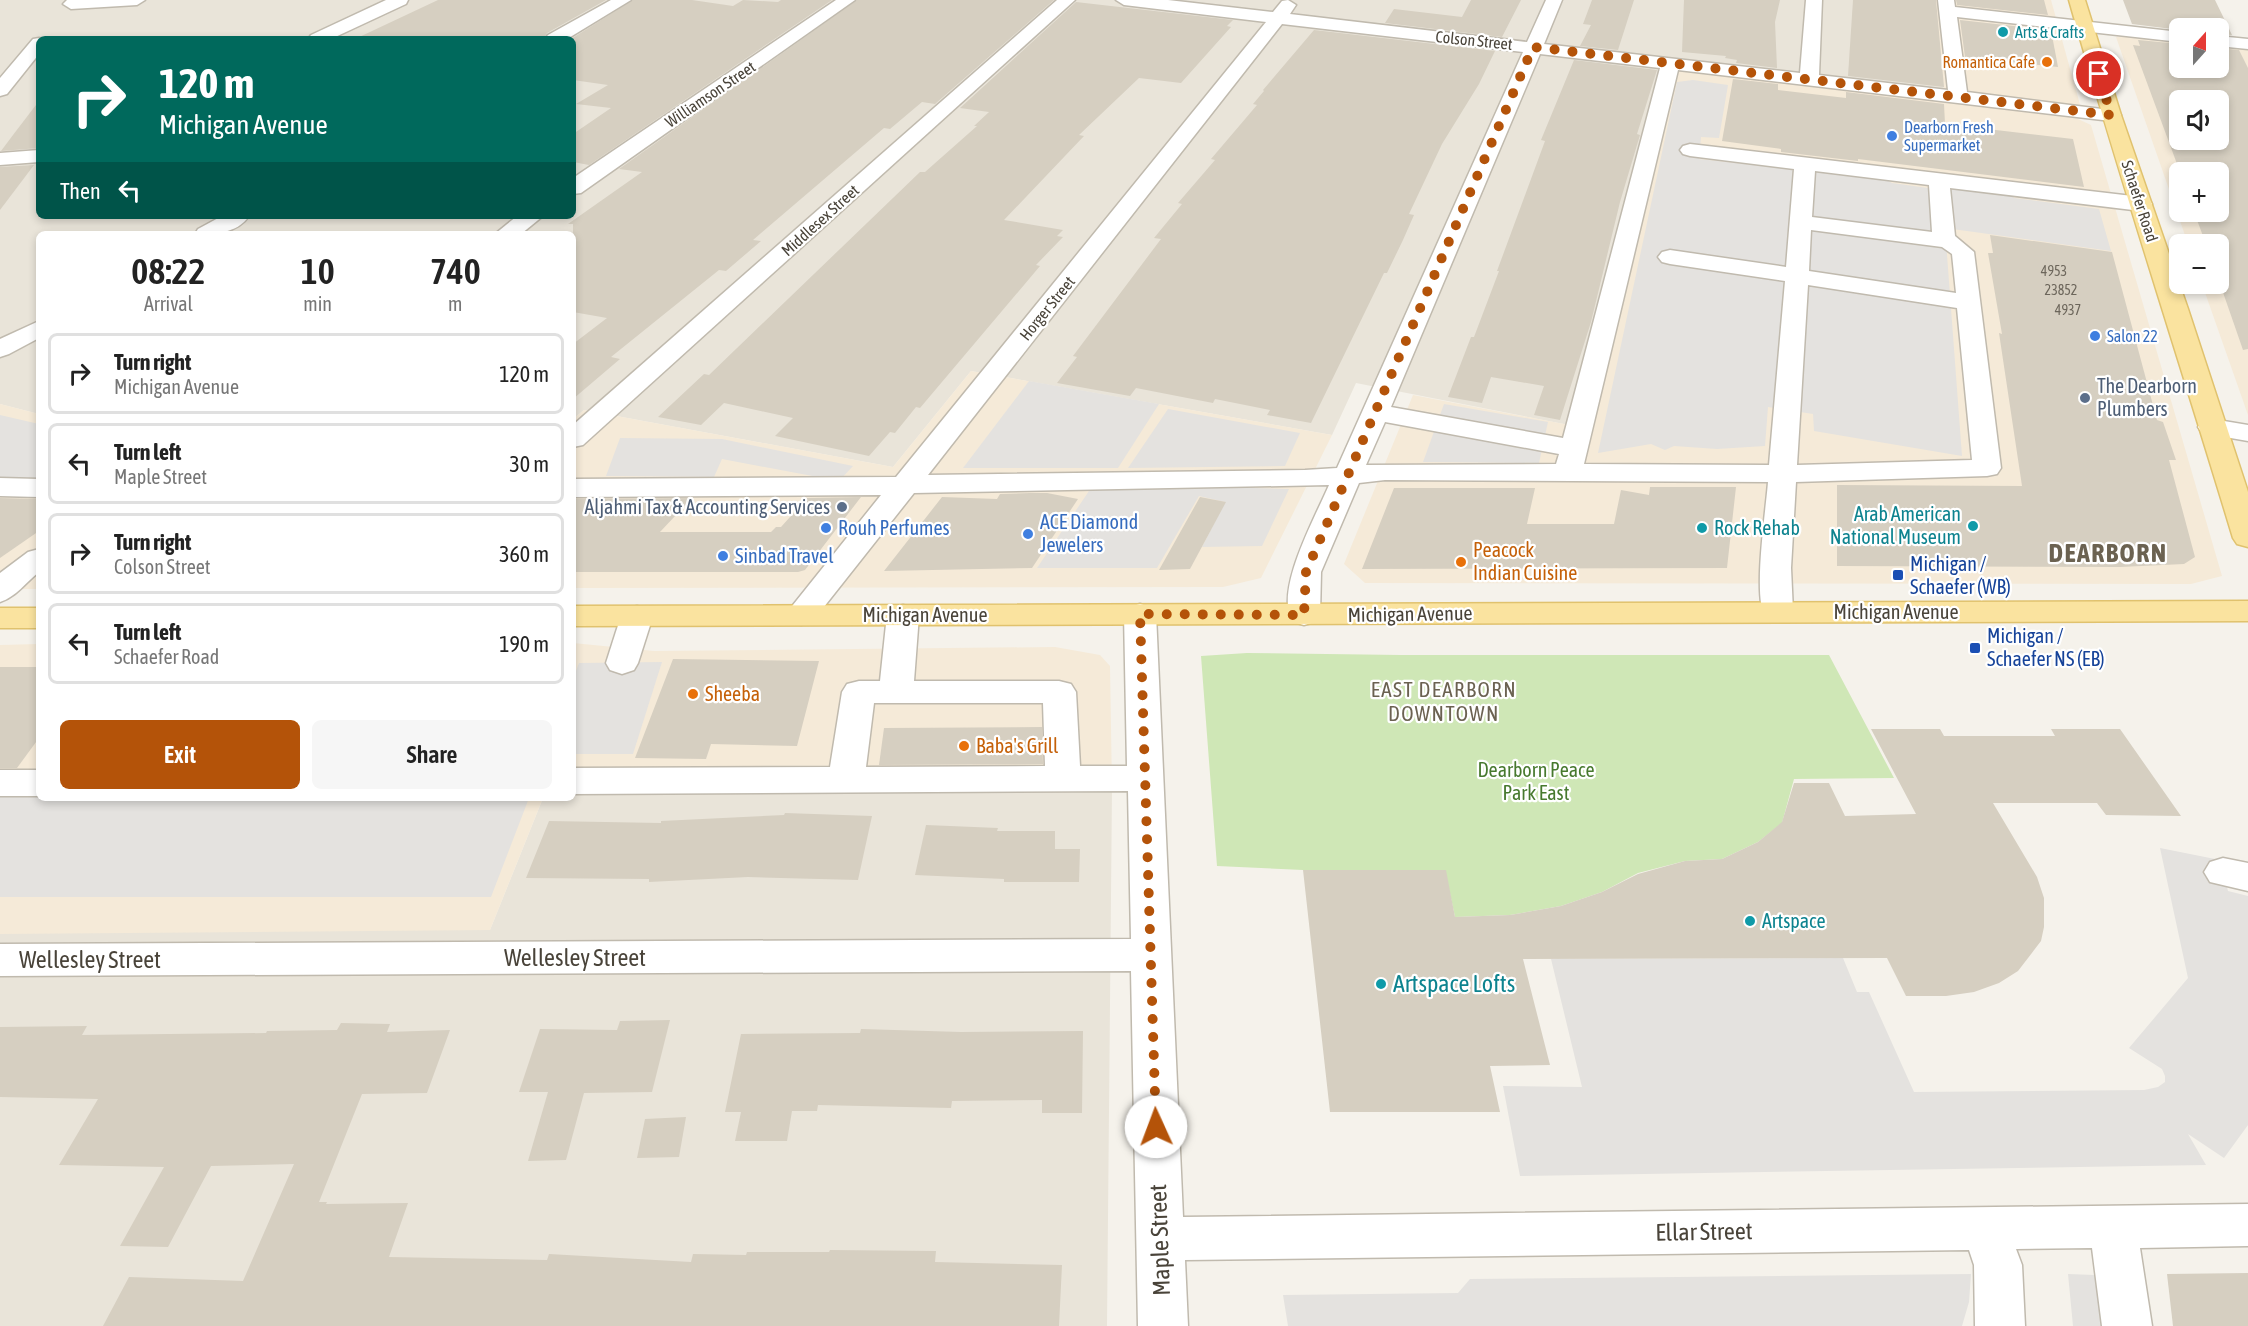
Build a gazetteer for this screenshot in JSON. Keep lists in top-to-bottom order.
{
  "streets": {
    "main road": ["Schaefer Road", "Michigan Avenue"],
    "street": [
      "Colson Street",
      "Williamson Street",
      "Middlesex Street",
      "Horger Street",
      "Wellesley Street",
      "Ellar Street",
      "Maple Street"
    ]
  },
  "crossings": [
    ["Colson Street", "Schaefer Road"],
    ["Colson Street", "Horger Street"],
    ["Horger Street", "Michigan Avenue"],
    ["Michigan Avenue", "Maple Street"],
    ["Wellesley Street", "Maple Street"],
    ["Ellar Street", "Maple Street"]
  ],
  "districts": ["DEARBORN", "EAST DEARBORN DOWNTOWN"],
  "parks": ["Dearborn Peace Park East"],
  "places": {
    "other": [
      "Arts & Crafts",
      "Romantica Cafe",
      "Dearborn Fresh Supermarket",
      "Salon 22",
      "The Dearborn Plumbers",
      "Aljahmi Tax & Accounting Services",
      "Arab American National Museum",
      "Rouh Perfumes",
      "Rock Rehab",
      "ACE Diamond Jewelers",
      "Sinbad Travel",
      "Peacock Indian Cuisine",
      "Sheeba",
      "Baba's Grill",
      "Artspace",
      "Artspace Lofts"
    ],
    "transit": ["Michigan / Schaefer (WB)", "Michigan / Schaefer NS (EB)"]
  },
  "house_numbers": ["4953", "23852", "4937"],
  "north": "top",
  "page": {
    "map_buttons": ["+", "−"],
    "turn": ["120 m", "Michigan Avenue"],
    "then": "Then",
    "eta": [
      "08:22",
      "Arrival",
      "10",
      "min",
      "740",
      "m"
    ],
    "list": [
      {
        "name": "Turn right",
        "note": "Michigan Avenue",
        "value": "120 m"
      },
      {
        "name": "Turn left",
        "note": "Maple Street",
        "value": "30 m"
      },
      {
        "name": "Turn right",
        "note": "Colson Street",
        "value": "360 m"
      },
      {
        "name": "Turn left",
        "note": "Schaefer Road",
        "value": "190 m"
      }
    ],
    "buttons": ["Exit", "Share"]
  }
}
